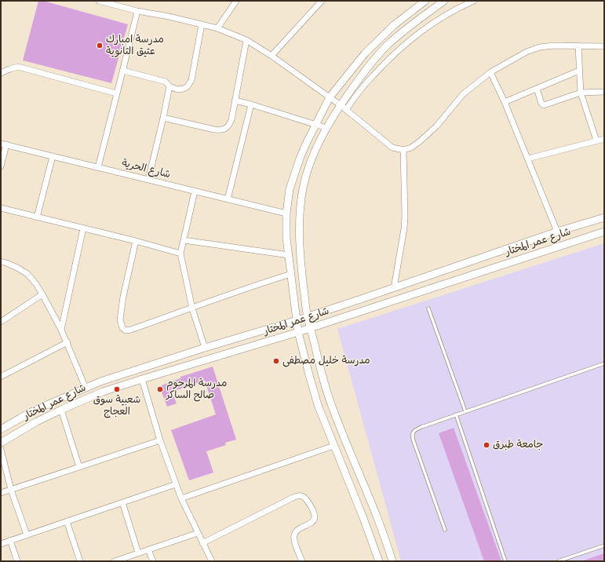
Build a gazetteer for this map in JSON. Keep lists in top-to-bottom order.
{
  "streets": {
    "street": ["شارع الحرية", "شارع عمر المختار"]
  },
  "places": [
    "مدرسة امبارك عتيق الثانوية",
    "مدرسة خليل مصطفى",
    "شعبية سوق العجاج",
    "مدرسة المرحوم صالح الساكر",
    "جامعة طبرق"
  ]
}
